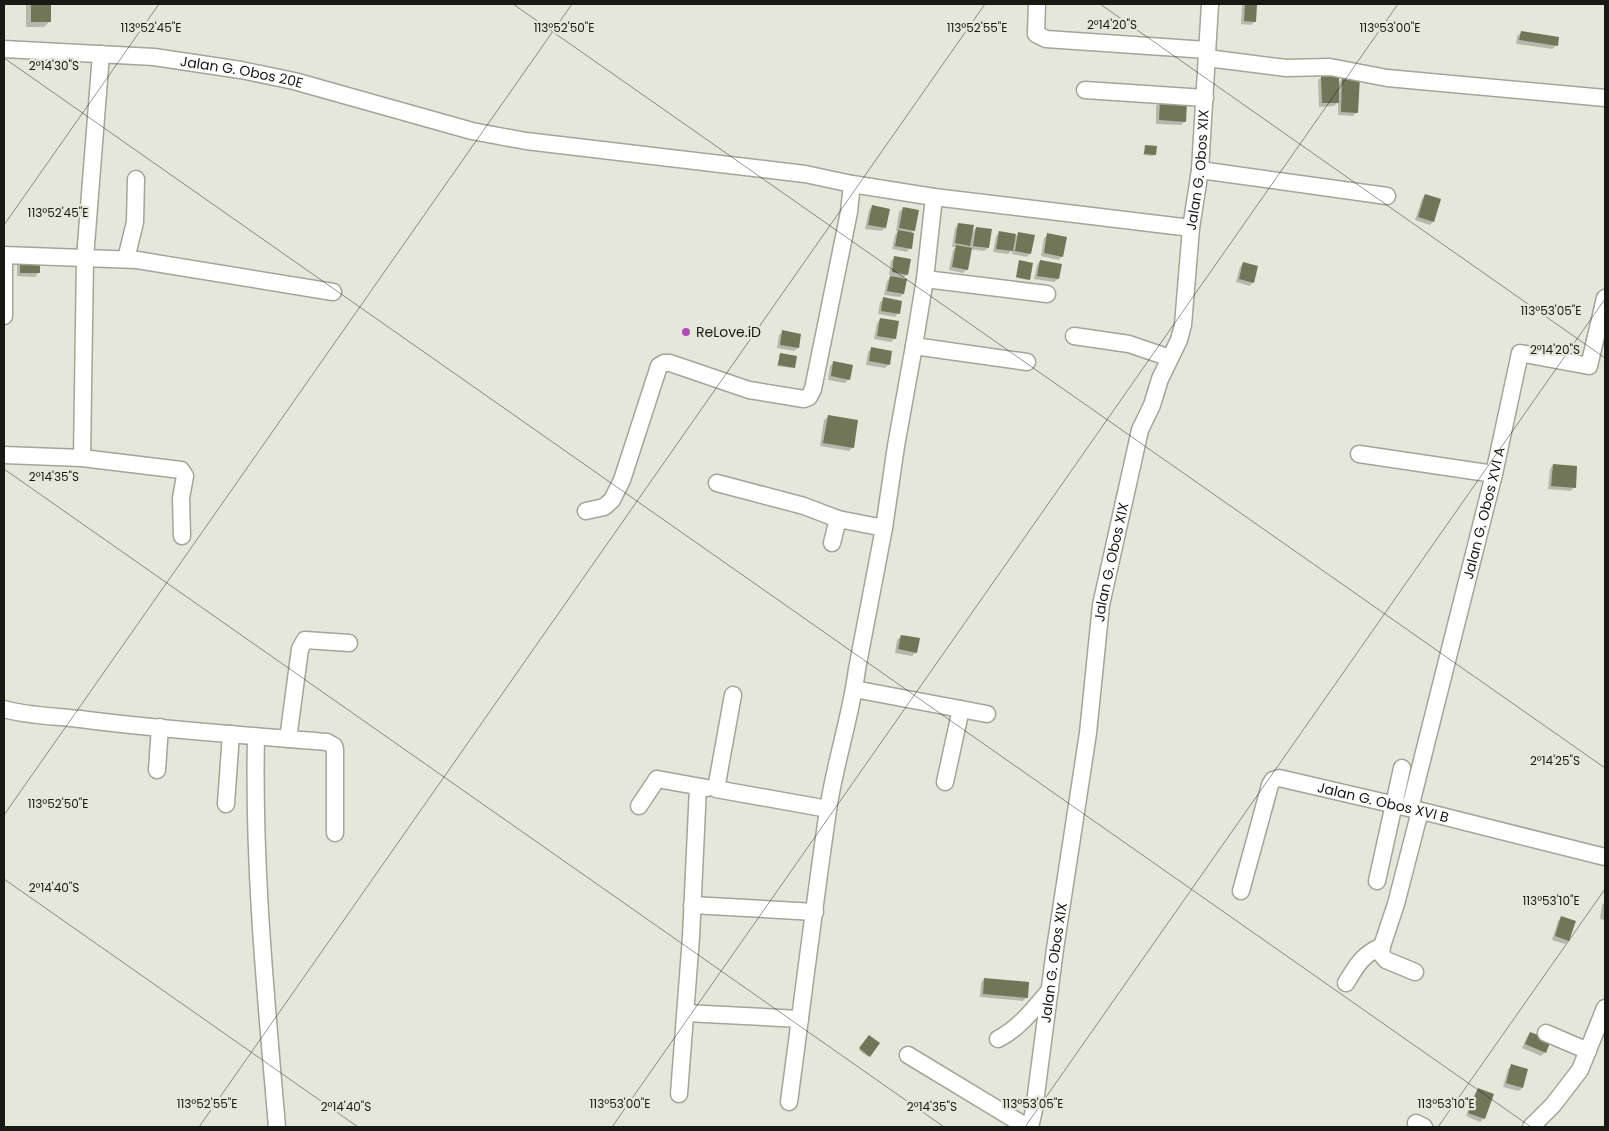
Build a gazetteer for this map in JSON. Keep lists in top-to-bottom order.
{
  "streets": {
    "street": [
      "Jalan G. Obos 20E",
      "Jalan G. Obos XIX",
      "Jalan G. Obos XVI A",
      "Jalan G. Obos XVI B"
    ]
  },
  "crossings": [
    ["Jalan G. Obos 20E", "Jalan G. Obos XIX"],
    ["Jalan G. Obos XVI A", "Jalan G. Obos XVI B"]
  ],
  "places": ["ReLove.iD"],
  "coordinates": [
    "2°14'20\"S",
    "113°52'45\"E",
    "113°52'50\"E",
    "113°52'55\"E",
    "113°53'00\"E",
    "2°14'30\"S",
    "113°53'05\"E",
    "2°14'35\"S",
    "2°14'25\"S",
    "2°14'40\"S",
    "113°53'10\"E"
  ]
}
